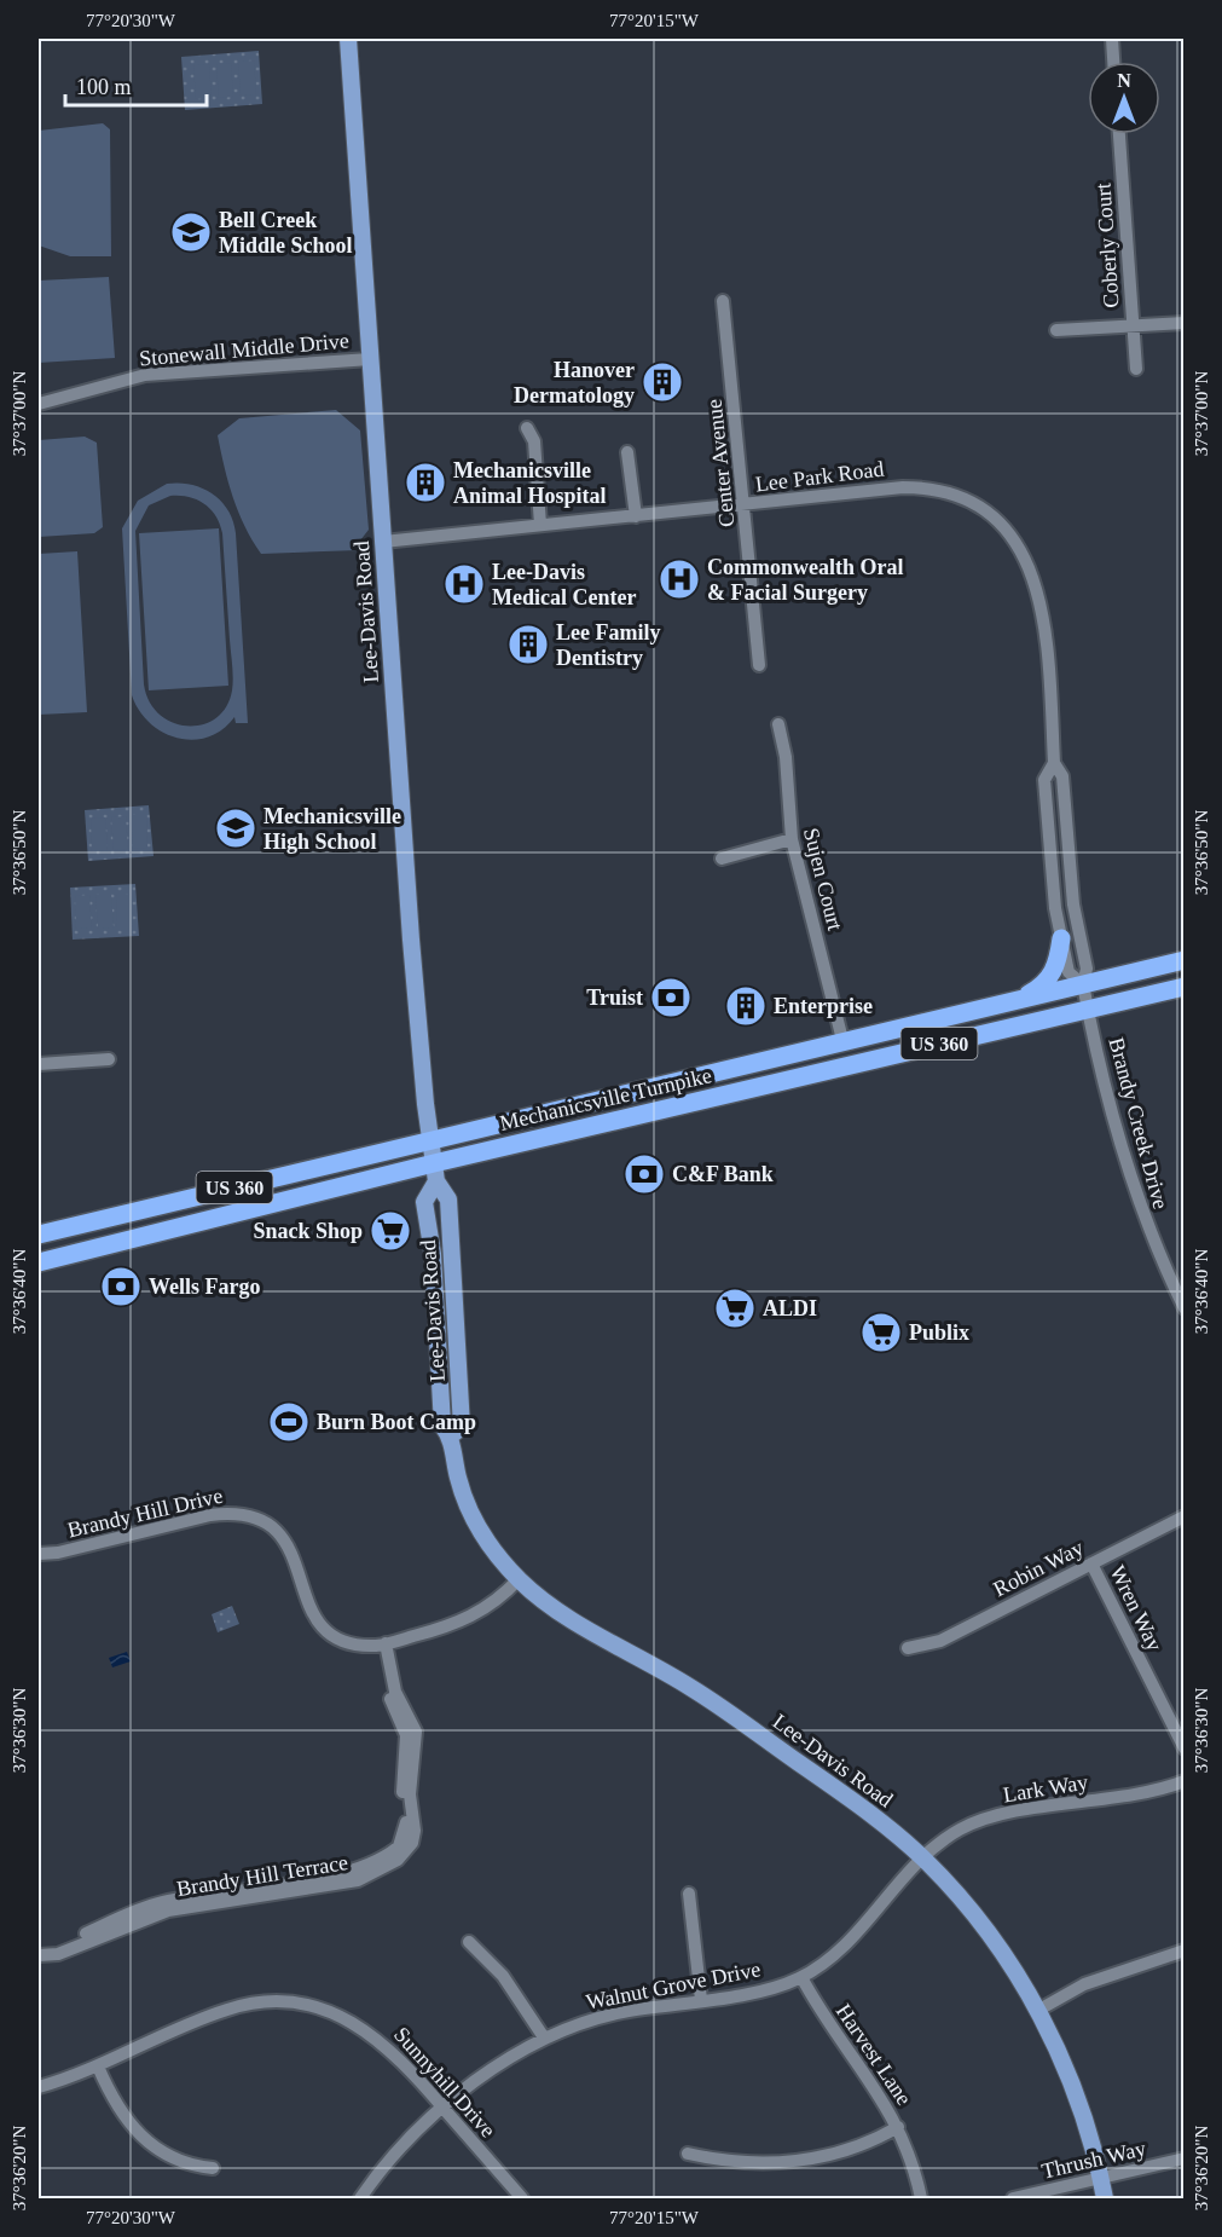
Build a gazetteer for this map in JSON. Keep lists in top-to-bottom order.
{
  "streets": {
    "highway": ["US 360", "Mechanicsville Turnpike"],
    "main road": ["Lee-Davis Road"],
    "street": [
      "Coberly Court",
      "Stonewall Middle Drive",
      "Center Avenue",
      "Lee Park Road",
      "Sujen Court",
      "Brandy Creek Drive",
      "Brandy Hill Drive",
      "Robin Way",
      "Wren Way",
      "Lark Way",
      "Brandy Hill Terrace",
      "Walnut Grove Drive",
      "Harvest Lane",
      "Sunnyhill Drive",
      "Thrush Way"
    ]
  },
  "crossings": [
    ["Stonewall Middle Drive", "Lee-Davis Road"],
    ["Center Avenue", "Lee Park Road"],
    ["Lee Park Road", "Lee-Davis Road"],
    ["Lee Park Road", "Mechanicsville Turnpike"],
    ["Lee Park Road", "Brandy Creek Drive"],
    ["Lee-Davis Road", "Mechanicsville Turnpike"],
    ["Lee-Davis Road", "Brandy Hill Drive"],
    ["Lee-Davis Road", "Lark Way"],
    ["Lee-Davis Road", "Walnut Grove Drive"],
    ["Lee-Davis Road", "Thrush Way"],
    ["Sujen Court", "Mechanicsville Turnpike"],
    ["Mechanicsville Turnpike", "Brandy Creek Drive"],
    ["Brandy Hill Drive", "Brandy Hill Terrace"],
    ["Robin Way", "Wren Way"],
    ["Lark Way", "Walnut Grove Drive"],
    ["Walnut Grove Drive", "Harvest Lane"],
    ["Walnut Grove Drive", "Sunnyhill Drive"]
  ],
  "places": {
    "school or university": ["Bell Creek Middle School", "Mechanicsville High School"],
    "building": [
      "Hanover Dermatology",
      "Mechanicsville Animal Hospital",
      "Lee Family Dentistry",
      "Enterprise"
    ],
    "hospital": ["Commonwealth Oral & Facial Surgery", "Lee-Davis Medical Center"],
    "bank": ["Truist", "C&F Bank", "Wells Fargo"],
    "supermarket": ["Snack Shop", "ALDI", "Publix"],
    "sports": ["Burn Boot Camp"]
  },
  "scale_bar": "100 m",
  "north": "top",
  "coordinates": [
    "77°20'30\"W",
    "77°20'15\"W",
    "37°37'00\"N",
    "37°36'50\"N",
    "37°36'40\"N",
    "37°36'30\"N",
    "37°36'20\"N"
  ]
}
